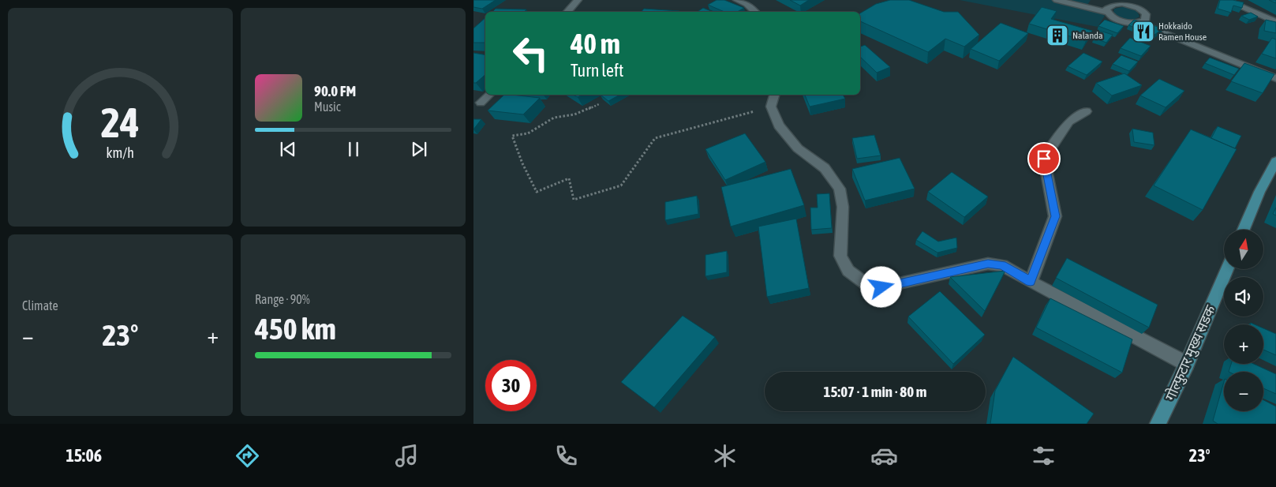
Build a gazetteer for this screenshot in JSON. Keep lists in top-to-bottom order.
{
  "streets": {
    "main road": ["गोल्फुटार मुख्य सडक"]
  },
  "places": {
    "restaurant": ["Hokkaido Ramen House"],
    "building": ["Nalanda"]
  },
  "north": "top",
  "page": {
    "turn": ["40 m", "Turn left"],
    "song": ["90.0 FM", "Music"],
    "map_buttons": ["+", "−"],
    "tile": [
      "Climate",
      ["Range · 90%", "450 km"]
    ],
    "heat": ["−", "23°", "+"],
    "limit": "30",
    "trip": "15:07 · 1 min · 80 m",
    "tabs": ["15:06", "23°"],
    "gauge": ["24", "km/h"]
  }
}
